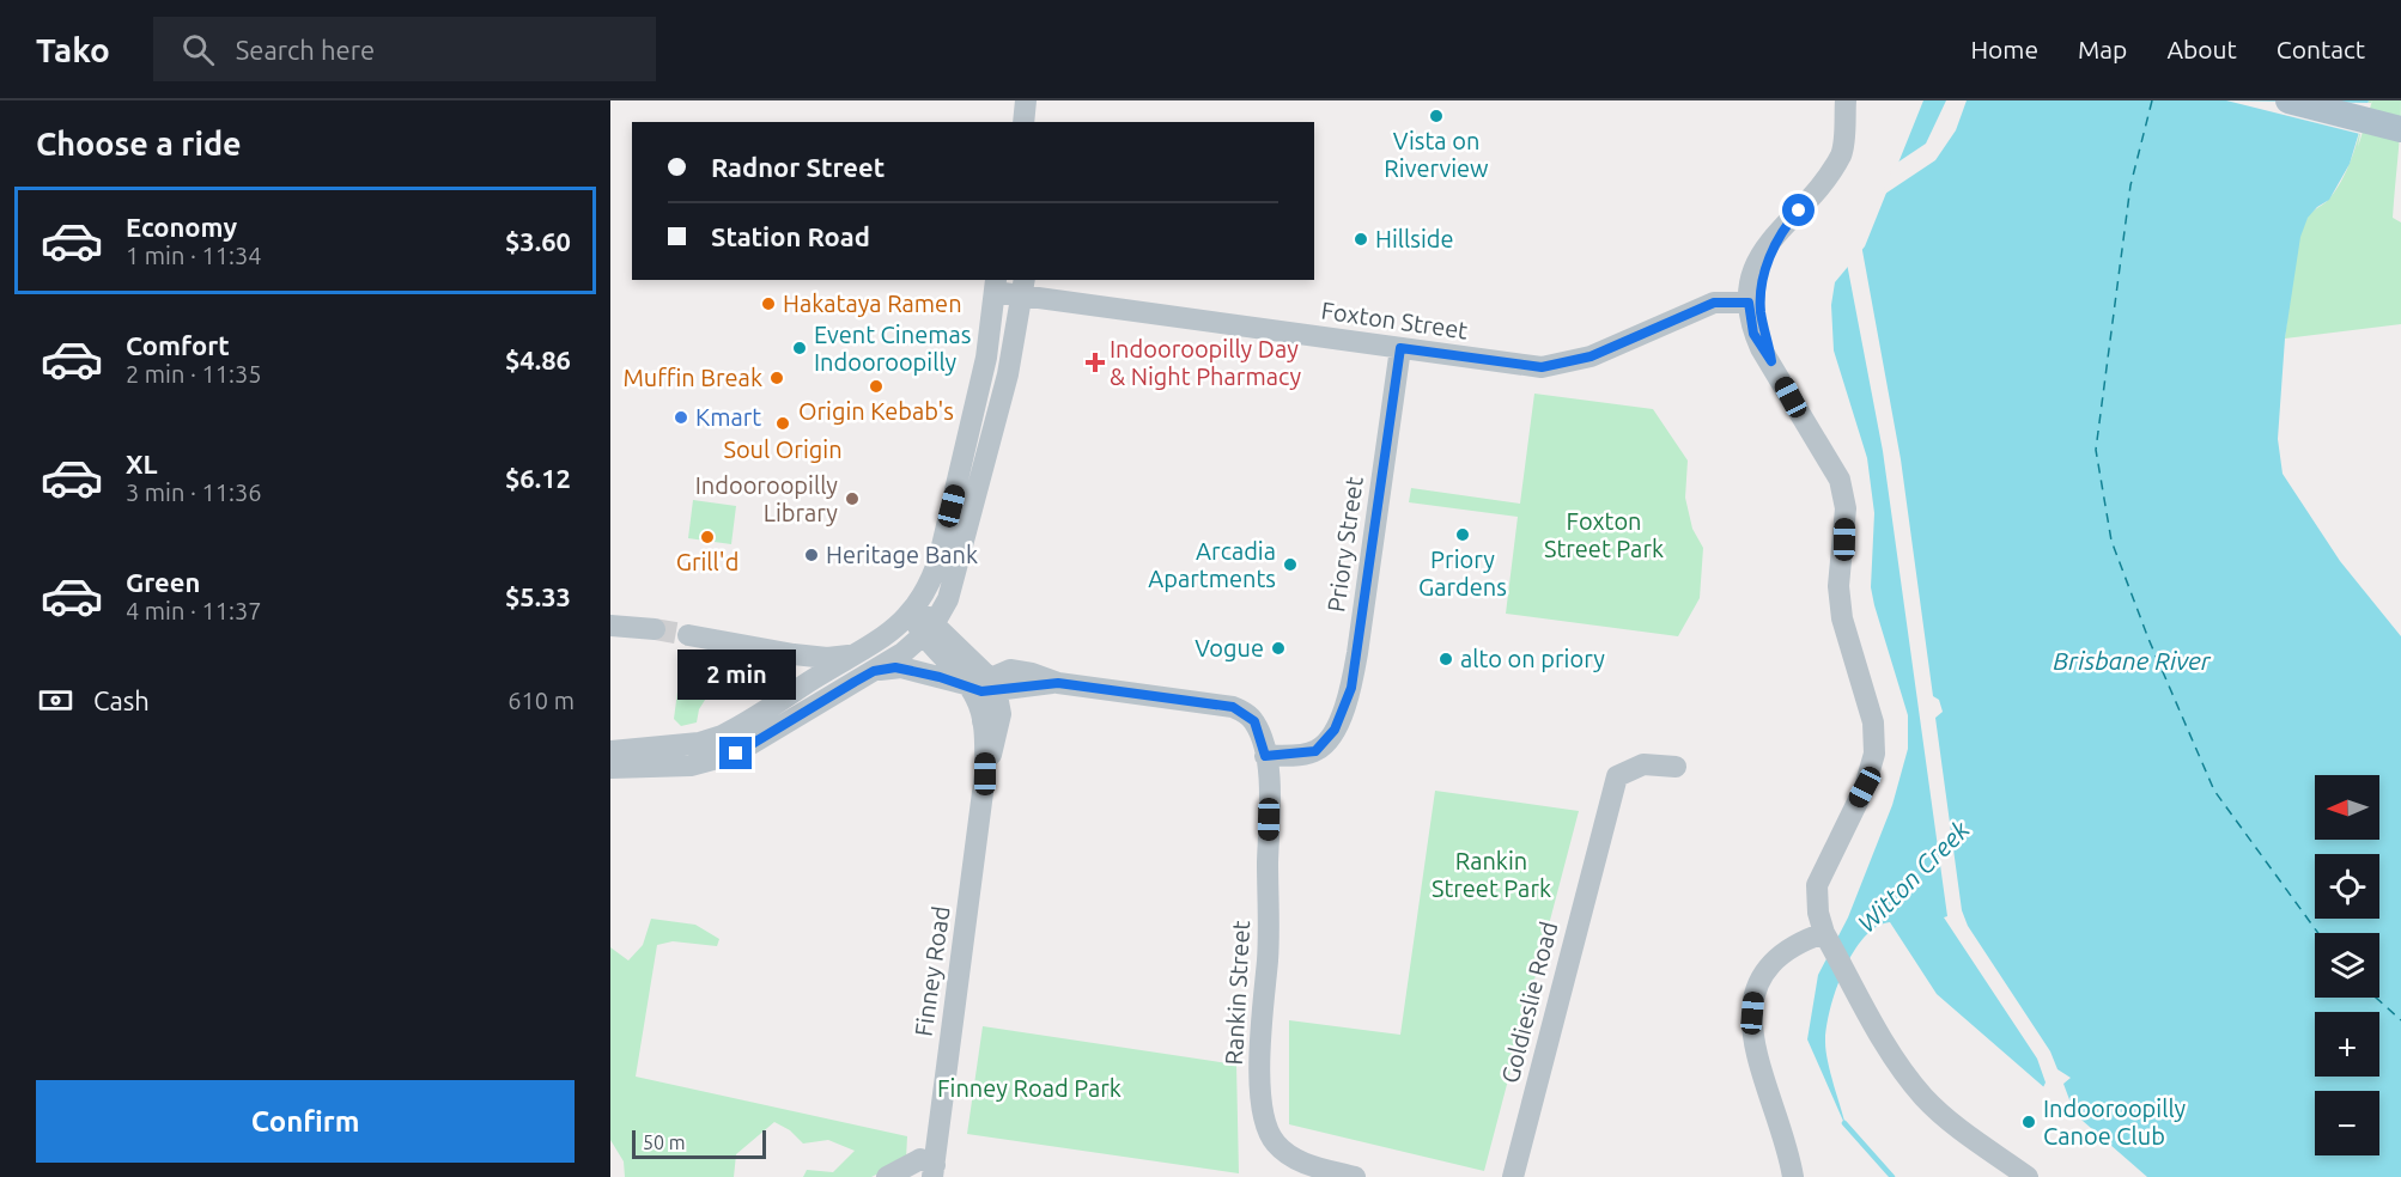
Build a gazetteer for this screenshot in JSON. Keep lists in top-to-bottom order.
{
  "streets": {
    "street": [
      "Foxton Street",
      "Priory Street",
      "Finney Road",
      "Rankin Street",
      "Goldieslie Road"
    ]
  },
  "crossings": [
    ["Foxton Street", "Priory Street"],
    ["Priory Street", "Rankin Street"],
    ["Finney Road", "Rankin Street"]
  ],
  "water": ["Brisbane River", "Witton Creek"],
  "parks": ["Foxton Street Park", "Rankin Street Park", "Finney Road Park"],
  "places": {
    "other": [
      "Vista on Riverview",
      "Hillside",
      "Hakataya Ramen",
      "Event Cinemas Indooroopilly",
      "Muffin Break",
      "Origin Kebab's",
      "Kmart",
      "Soul Origin",
      "Indooroopilly Library",
      "Priory Gardens",
      "Grill'd",
      "Heritage Bank",
      "Arcadia Apartments",
      "Vogue",
      "alto on priory",
      "Indooroopilly Canoe Club"
    ],
    "health": ["Indooroopilly Day & Night Pharmacy"]
  },
  "scale_bar": "50 m",
  "north": "left",
  "page": {
    "header": "Tako",
    "search": "Search here",
    "nav": [
      "Home",
      "Map",
      "About",
      "Contact"
    ],
    "heading": "Choose a ride",
    "banner": ["Radnor Street", "Station Road"],
    "list": [
      {
        "name": "Economy",
        "note": "1 min · 11:34",
        "value": "$3.60"
      },
      {
        "name": "Comfort",
        "note": "2 min · 11:35",
        "value": "$4.86"
      },
      {
        "name": "XL",
        "note": "3 min · 11:36",
        "value": "$6.12"
      },
      {
        "name": "Green",
        "note": "4 min · 11:37",
        "value": "$5.33"
      }
    ],
    "bubble": "2 min",
    "pay": ["Cash", "610 m"],
    "map_buttons": ["+", "−"],
    "buttons": "Confirm",
    "scale": "50 m"
  }
}
